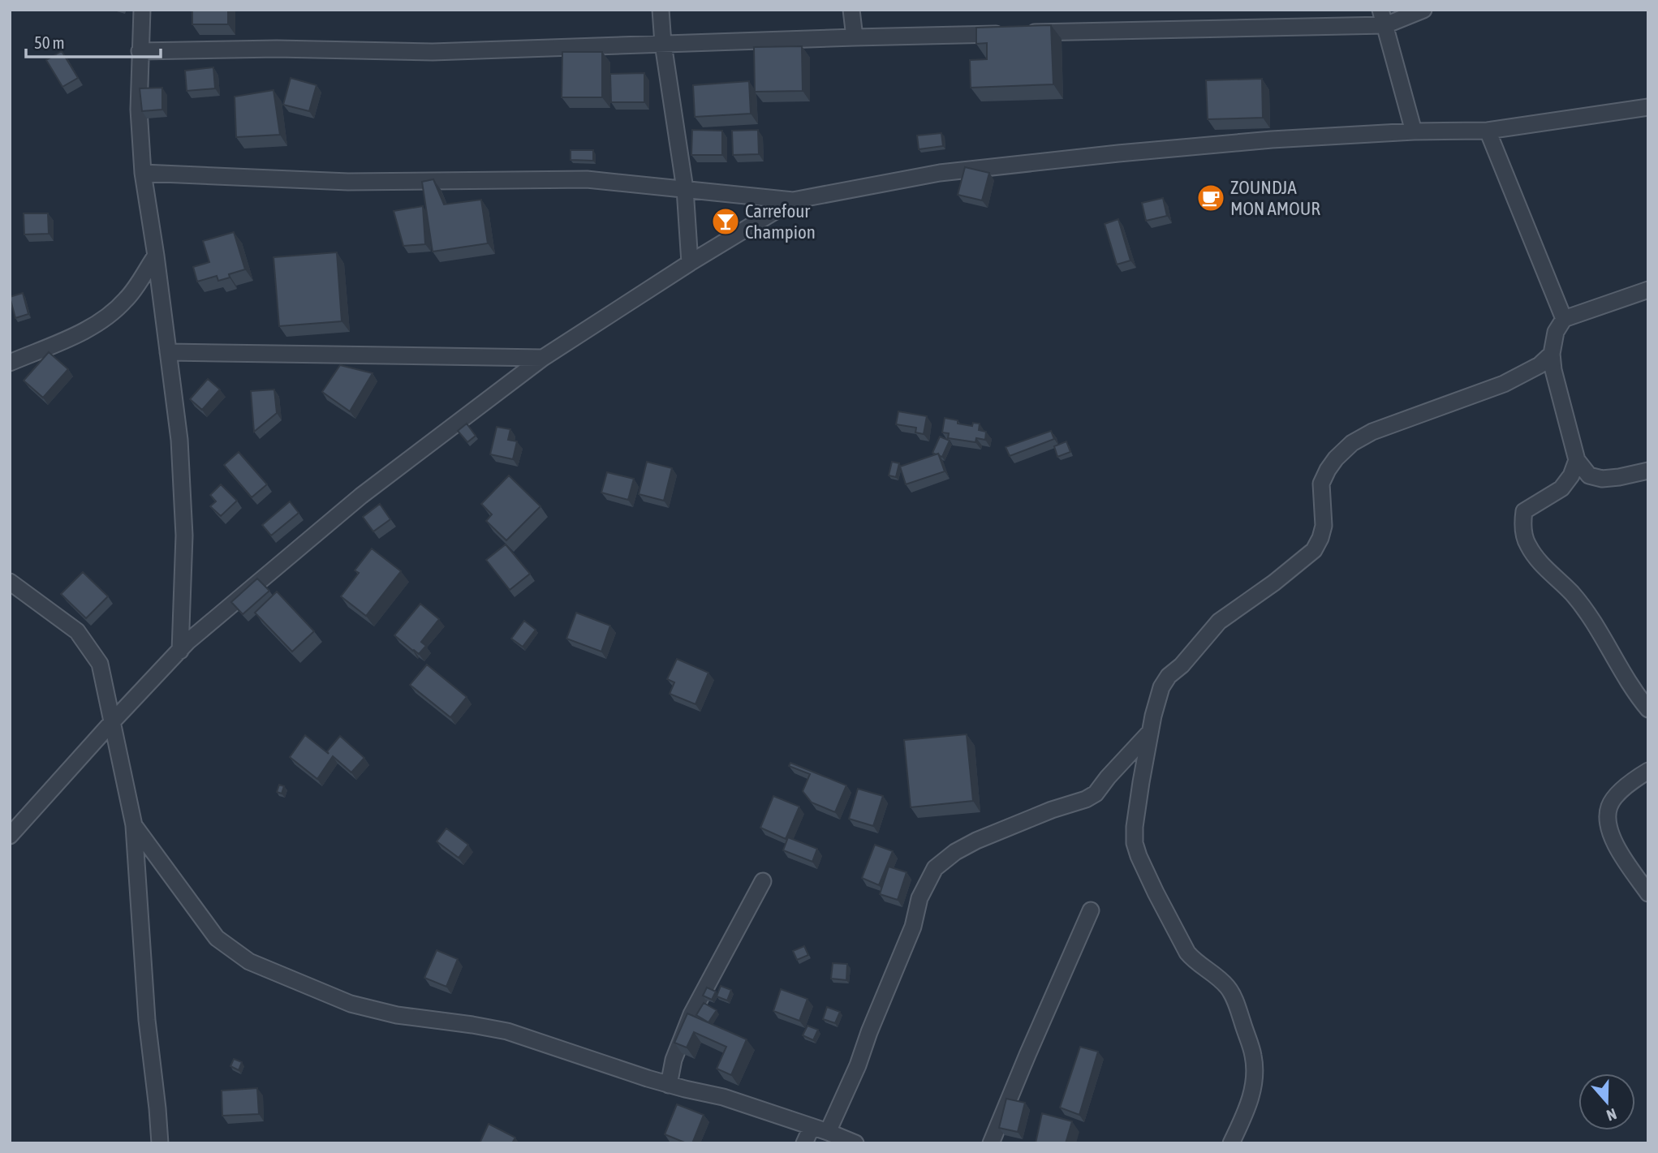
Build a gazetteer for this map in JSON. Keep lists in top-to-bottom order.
{
  "places": {
    "cafe": ["ZOUNDJA MON AMOUR"],
    "bar": ["Carrefour Champion"]
  },
  "scale_bar": "50 m",
  "north": "bottom"
}
